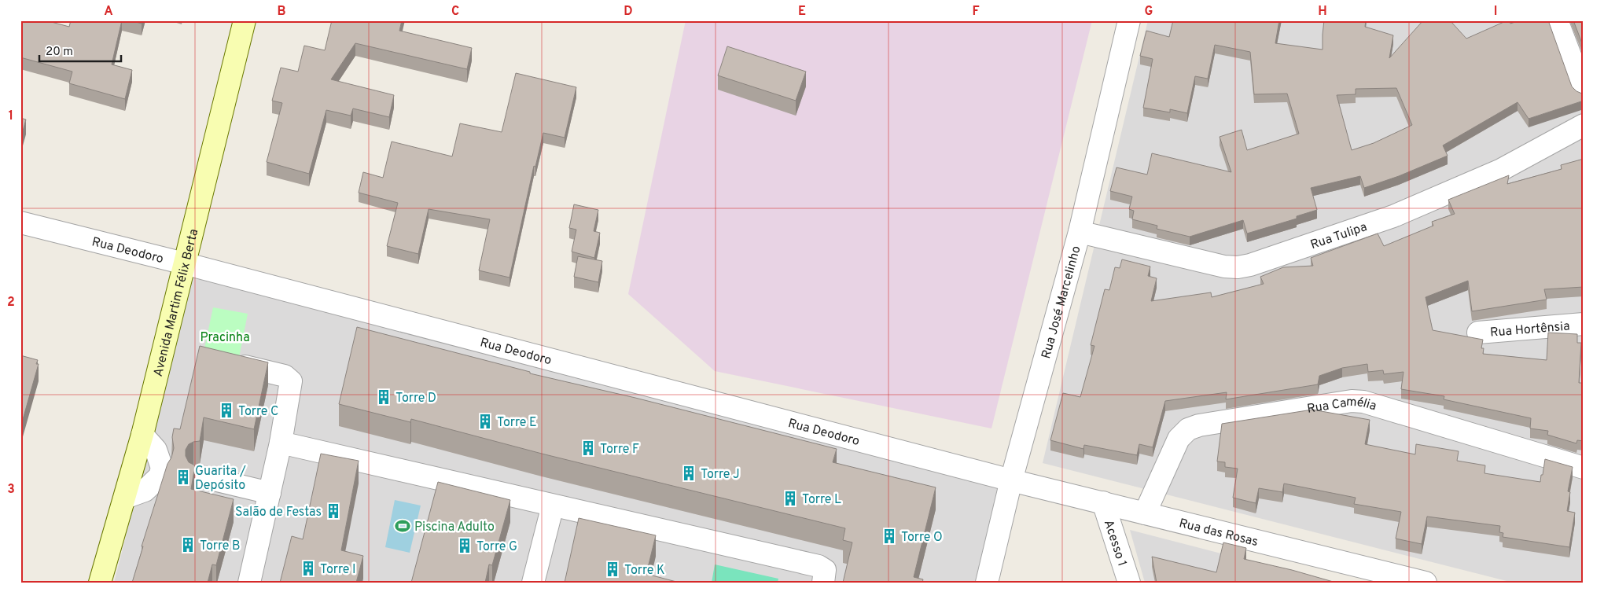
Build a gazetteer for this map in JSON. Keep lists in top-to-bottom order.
{
  "streets": {
    "street": [
      "Rua Tulipa",
      "Rua Deodoro",
      "Avenida Martim Félix Berta",
      "Rua José Marcelinho",
      "Rua Hortênsia",
      "Rua Camélia",
      "Rua das Rosas",
      "Acesso 1"
    ]
  },
  "crossings": [
    ["Rua Tulipa", "Rua José Marcelinho"],
    ["Rua Deodoro", "Avenida Martim Félix Berta"],
    ["Rua Deodoro", "Rua José Marcelinho"],
    ["Rua Deodoro", "Rua das Rosas"],
    ["Rua José Marcelinho", "Rua das Rosas"],
    ["Rua Camélia", "Rua das Rosas"],
    ["Rua das Rosas", "Acesso 1"]
  ],
  "parks": ["Pracinha"],
  "places": {
    "building": [
      "Torre D",
      "Torre C",
      "Torre E",
      "Torre F",
      "Torre J",
      "Guarita / Depósito",
      "Torre L",
      "Salão de Festas",
      "Torre O",
      "Torre B",
      "Torre G",
      "Torre I",
      "Torre K"
    ],
    "sports": ["Piscina Adulto"]
  },
  "scale_bar": "20 m",
  "grid": {
    "columns": [
      "A",
      "B",
      "C",
      "D",
      "E",
      "F",
      "G",
      "H",
      "I"
    ],
    "rows": ["1", "2", "3"]
  }
}
